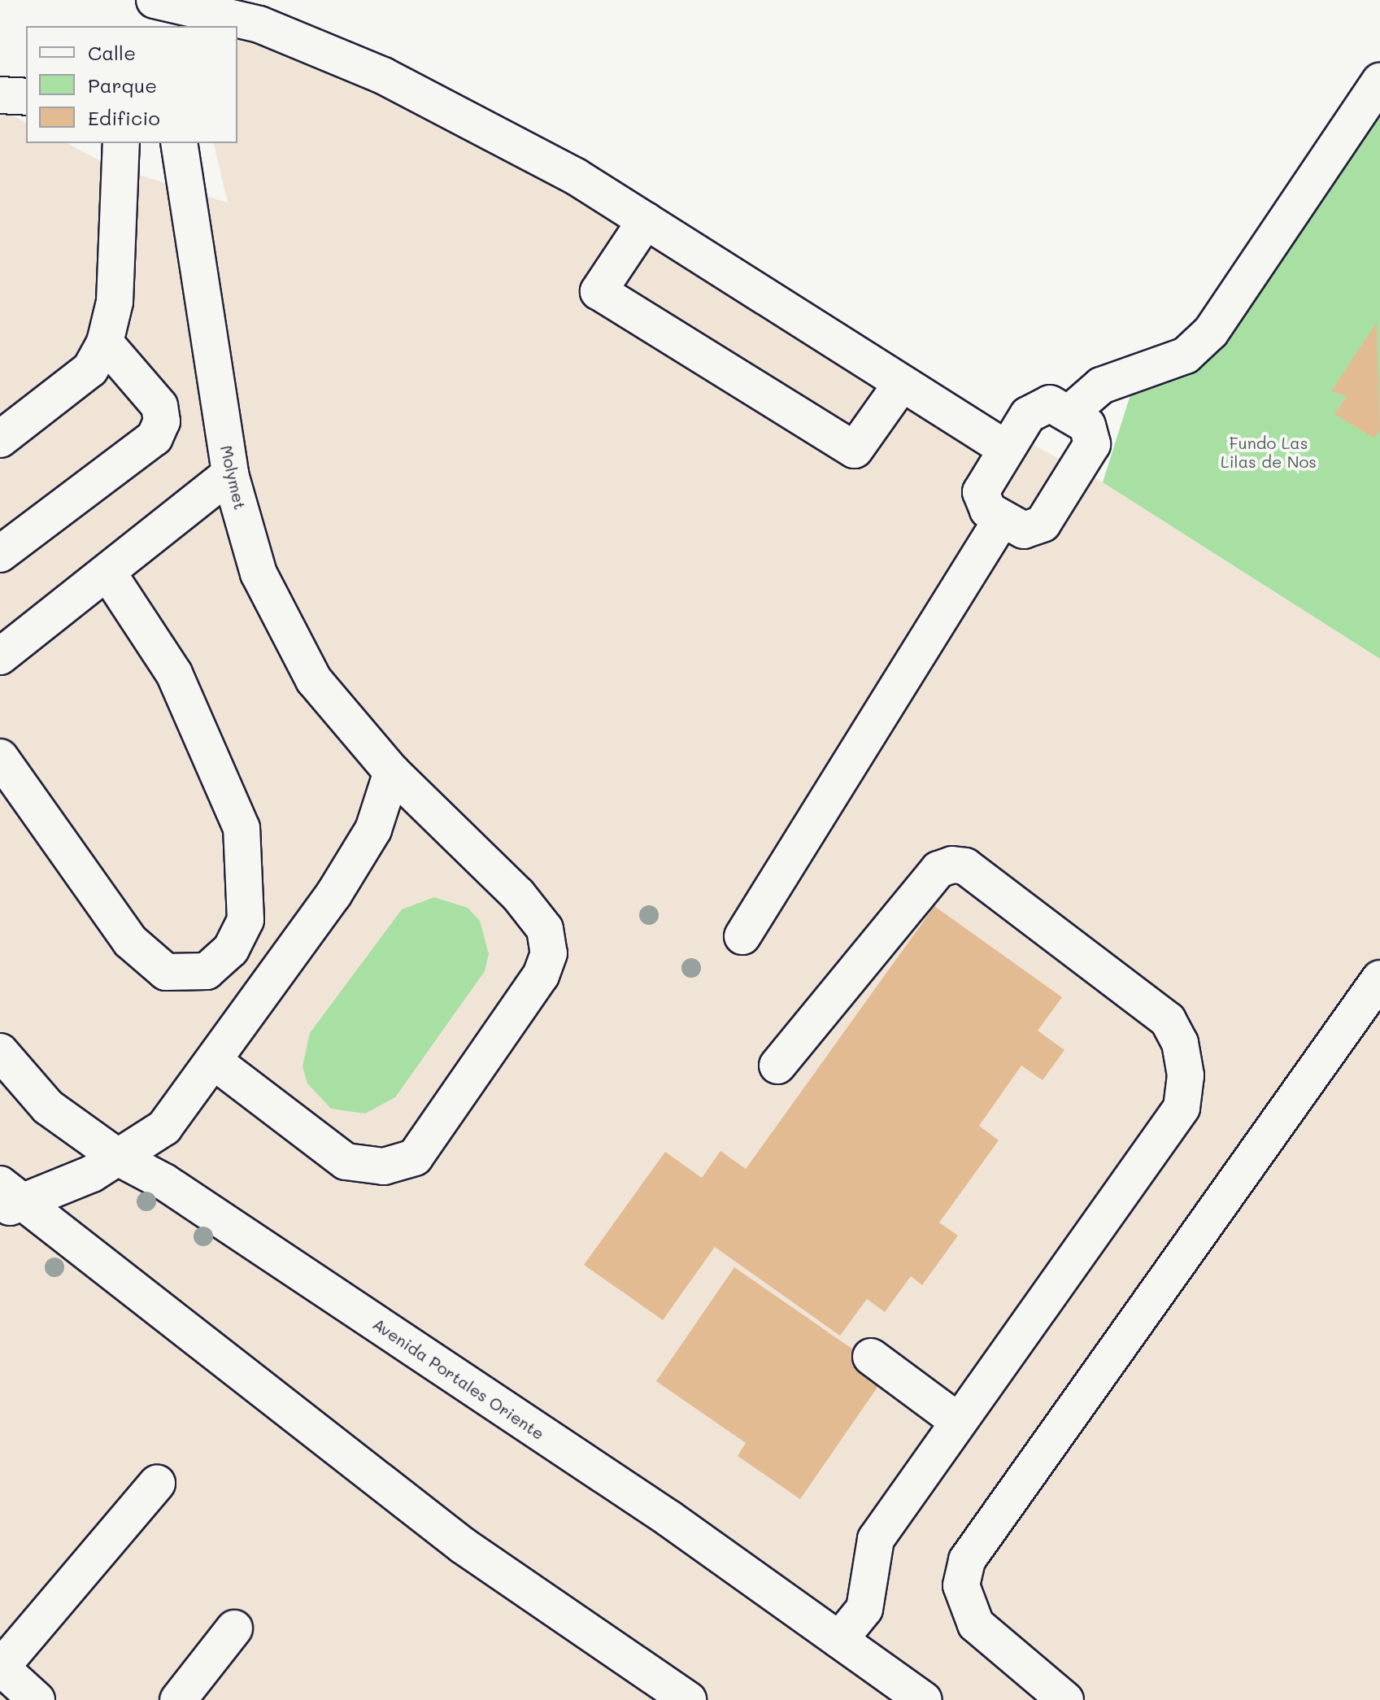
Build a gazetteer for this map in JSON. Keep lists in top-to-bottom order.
{
  "streets": {
    "street": ["Molymet", "Avenida Portales Oriente"]
  },
  "parks": ["Fundo Las Lilas de Nos"],
  "legend": ["Calle", "Parque", "Edificio"]
}
